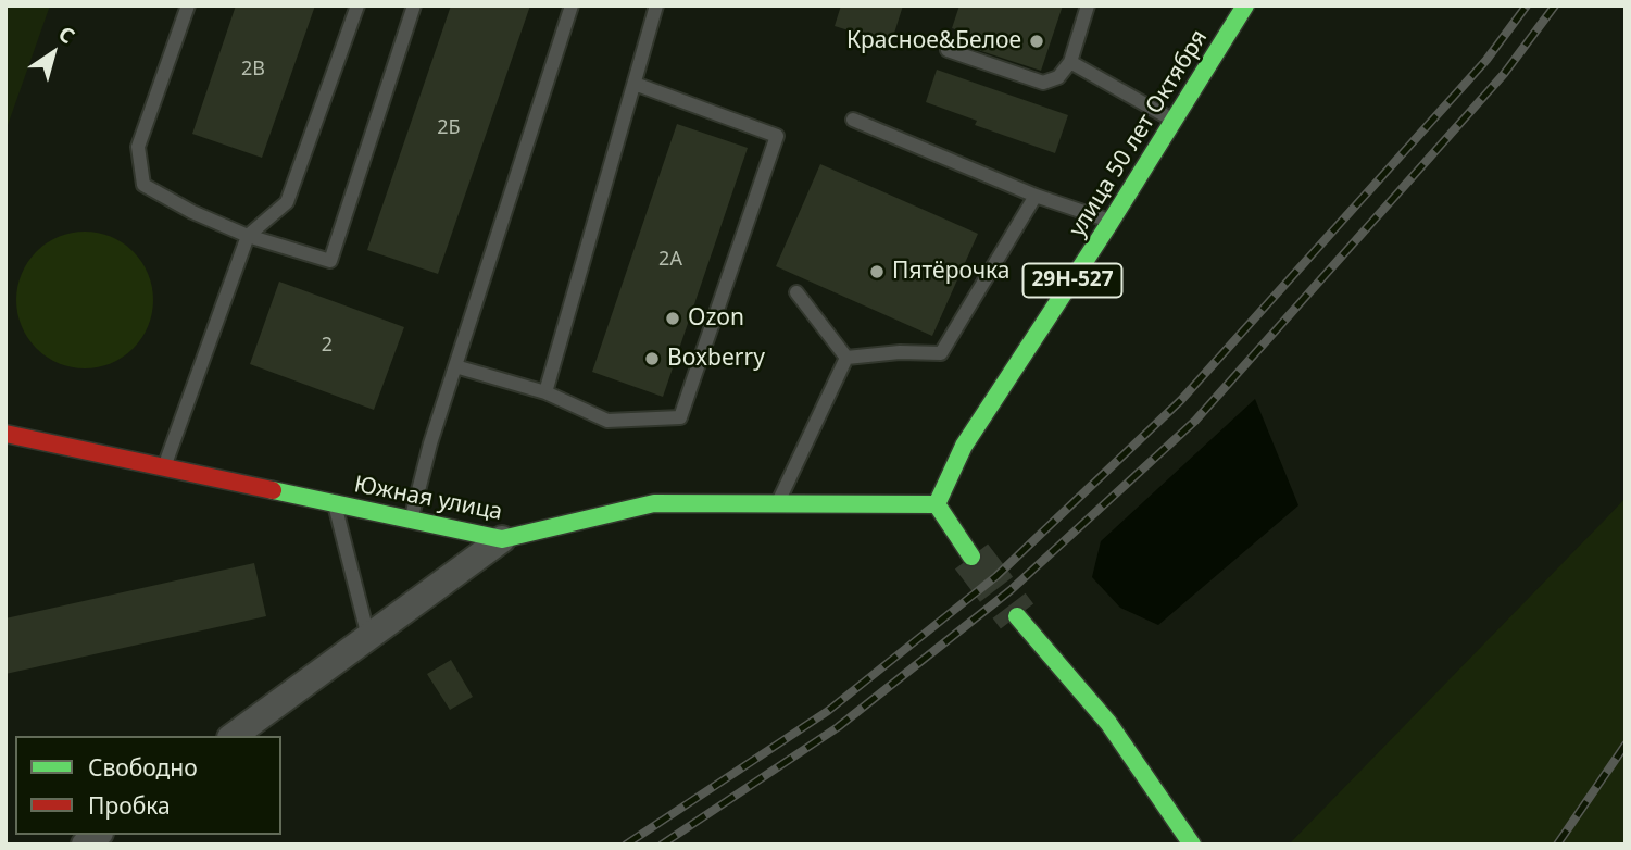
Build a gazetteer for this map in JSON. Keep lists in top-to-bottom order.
{
  "streets": {
    "street": ["улица 50 лет Октября", "29Н-527", "Южная улица"]
  },
  "crossings": [
    ["улица 50 лет Октября", "Южная улица"]
  ],
  "places": [
    "Красное&Белое",
    "Пятёрочка",
    "Ozon",
    "Boxberry"
  ],
  "house_numbers": [
    "2В",
    "2Б",
    "2А",
    "2"
  ],
  "legend": ["Свободно", "Пробка"],
  "north": "top right"
}
